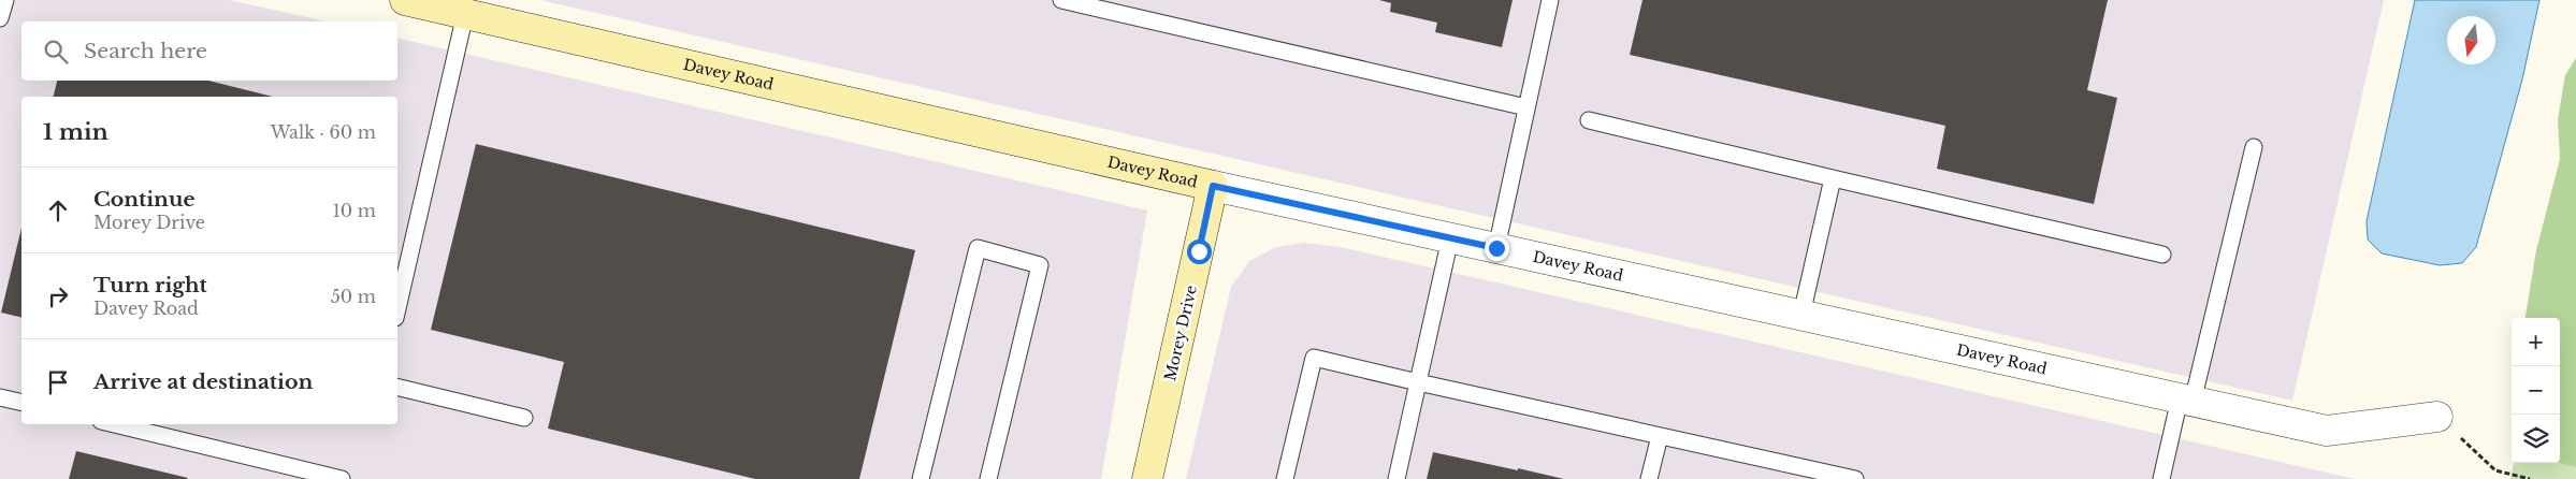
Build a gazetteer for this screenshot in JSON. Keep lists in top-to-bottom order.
{
  "streets": {
    "street": ["Davey Road", "Morey Drive"]
  },
  "crossings": [
    ["Davey Road", "Morey Drive"]
  ],
  "north": "bottom",
  "page": {
    "search": "Search here",
    "heading": ["1 min", "Walk · 60 m"],
    "list": [
      ["Continue", "Morey Drive", "10 m"],
      ["Turn right", "Davey Road", "50 m"],
      "Arrive at destination"
    ],
    "map_buttons": ["+", "−"]
  }
}
